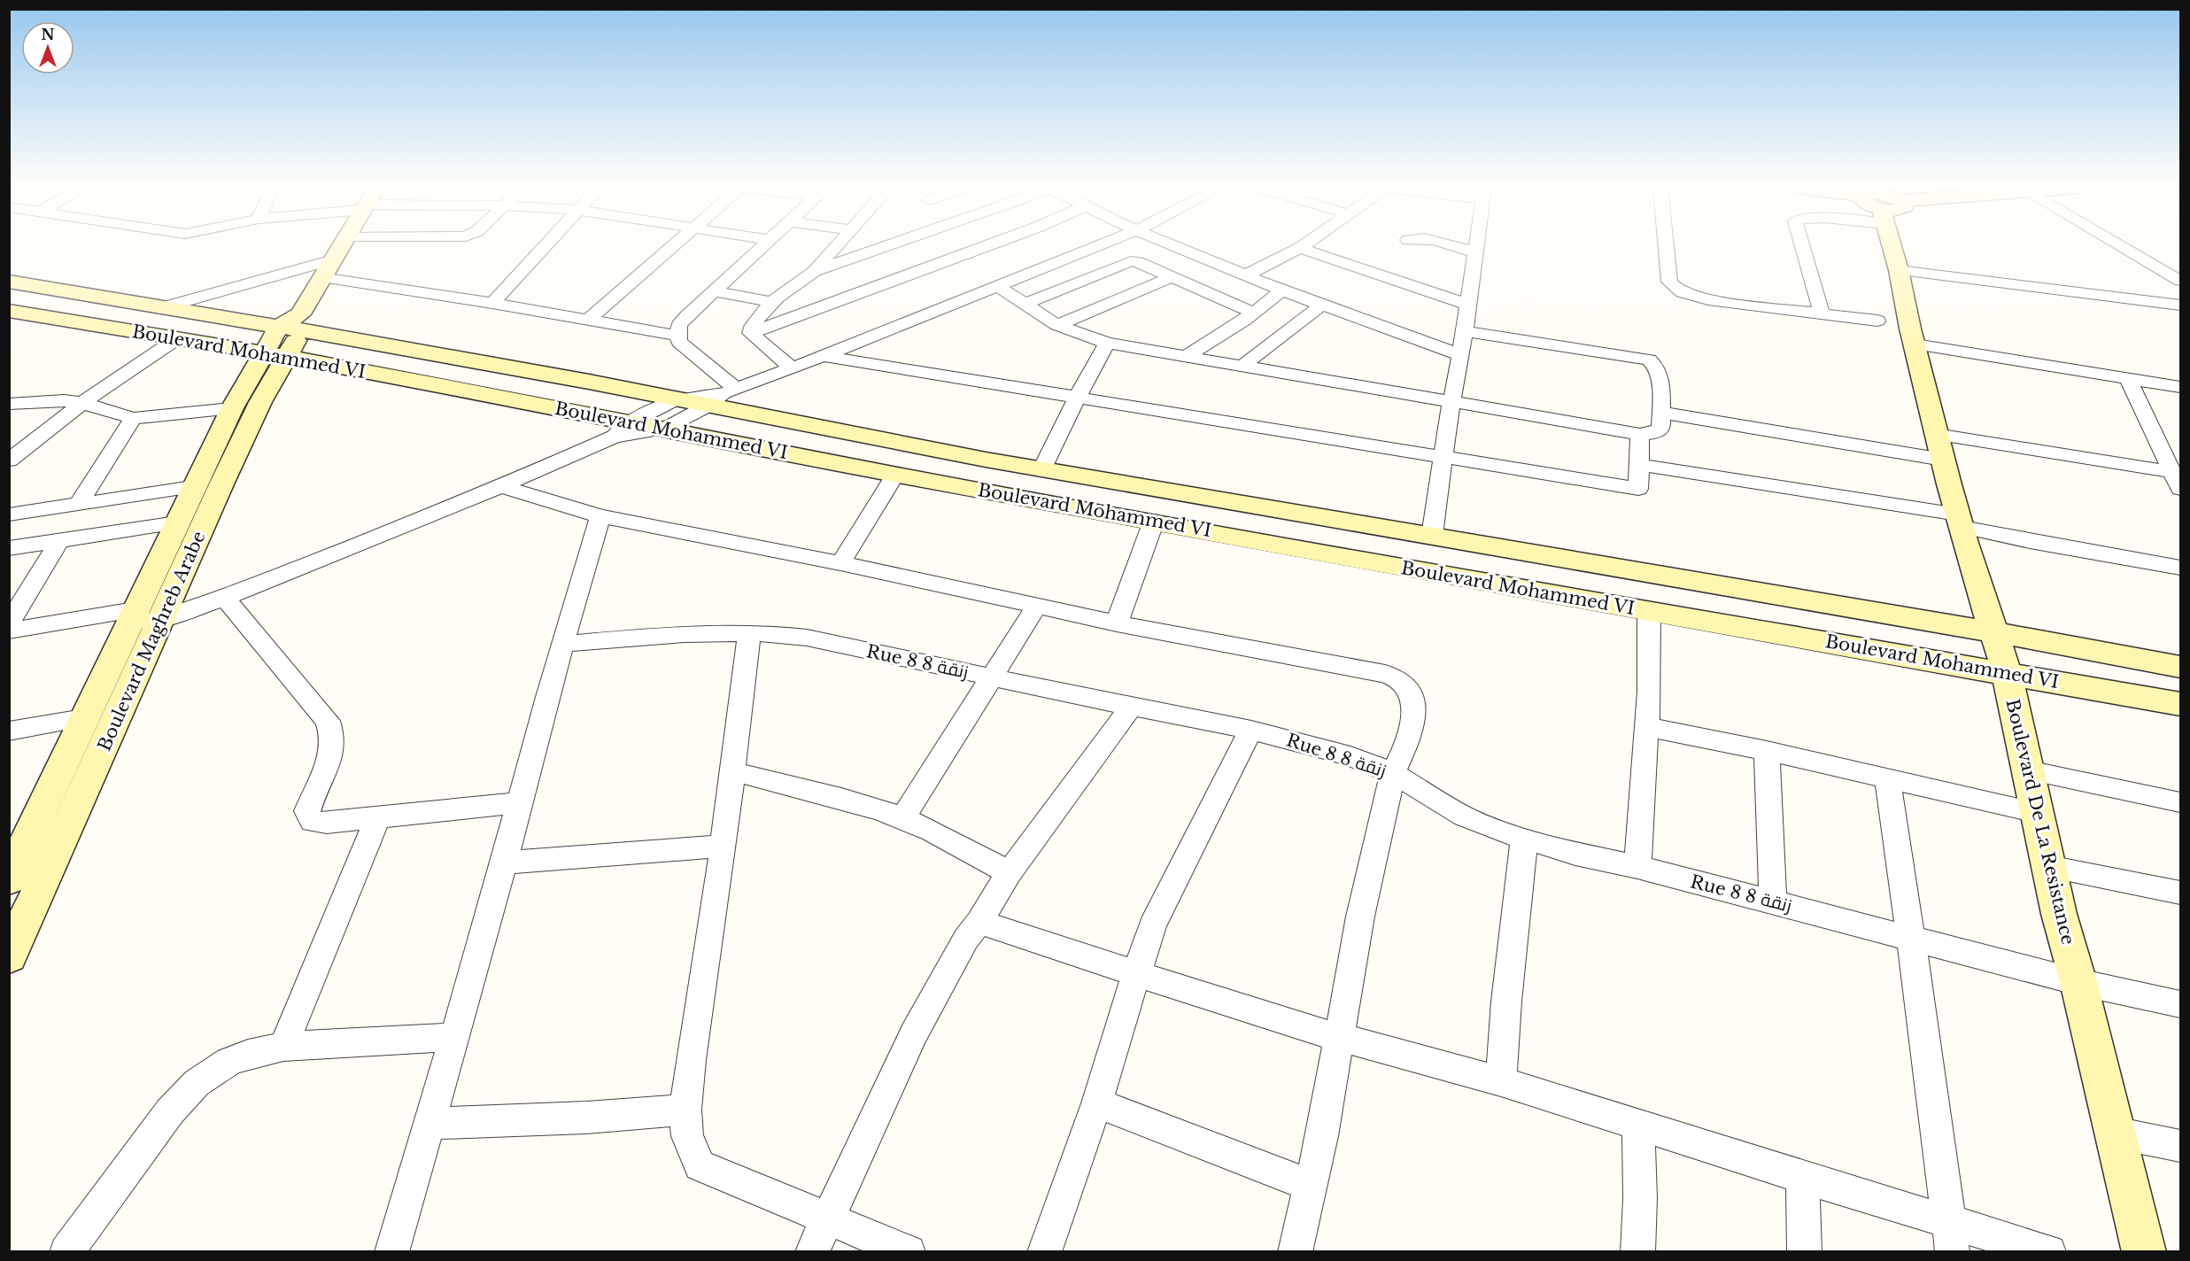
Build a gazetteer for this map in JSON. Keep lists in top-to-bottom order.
{
  "streets": {
    "main road": ["Boulevard Mohammed VI", "Boulevard Maghreb Arabe", "Boulevard De La Resistance"],
    "street": ["Rue 8 8 زنقة"]
  },
  "crossings": [
    ["Boulevard Mohammed VI", "Boulevard Maghreb Arabe"],
    ["Boulevard Mohammed VI", "Boulevard De La Resistance"],
    ["Rue 8 8 زنقة", "Boulevard De La Resistance"]
  ],
  "north": "top"
}
